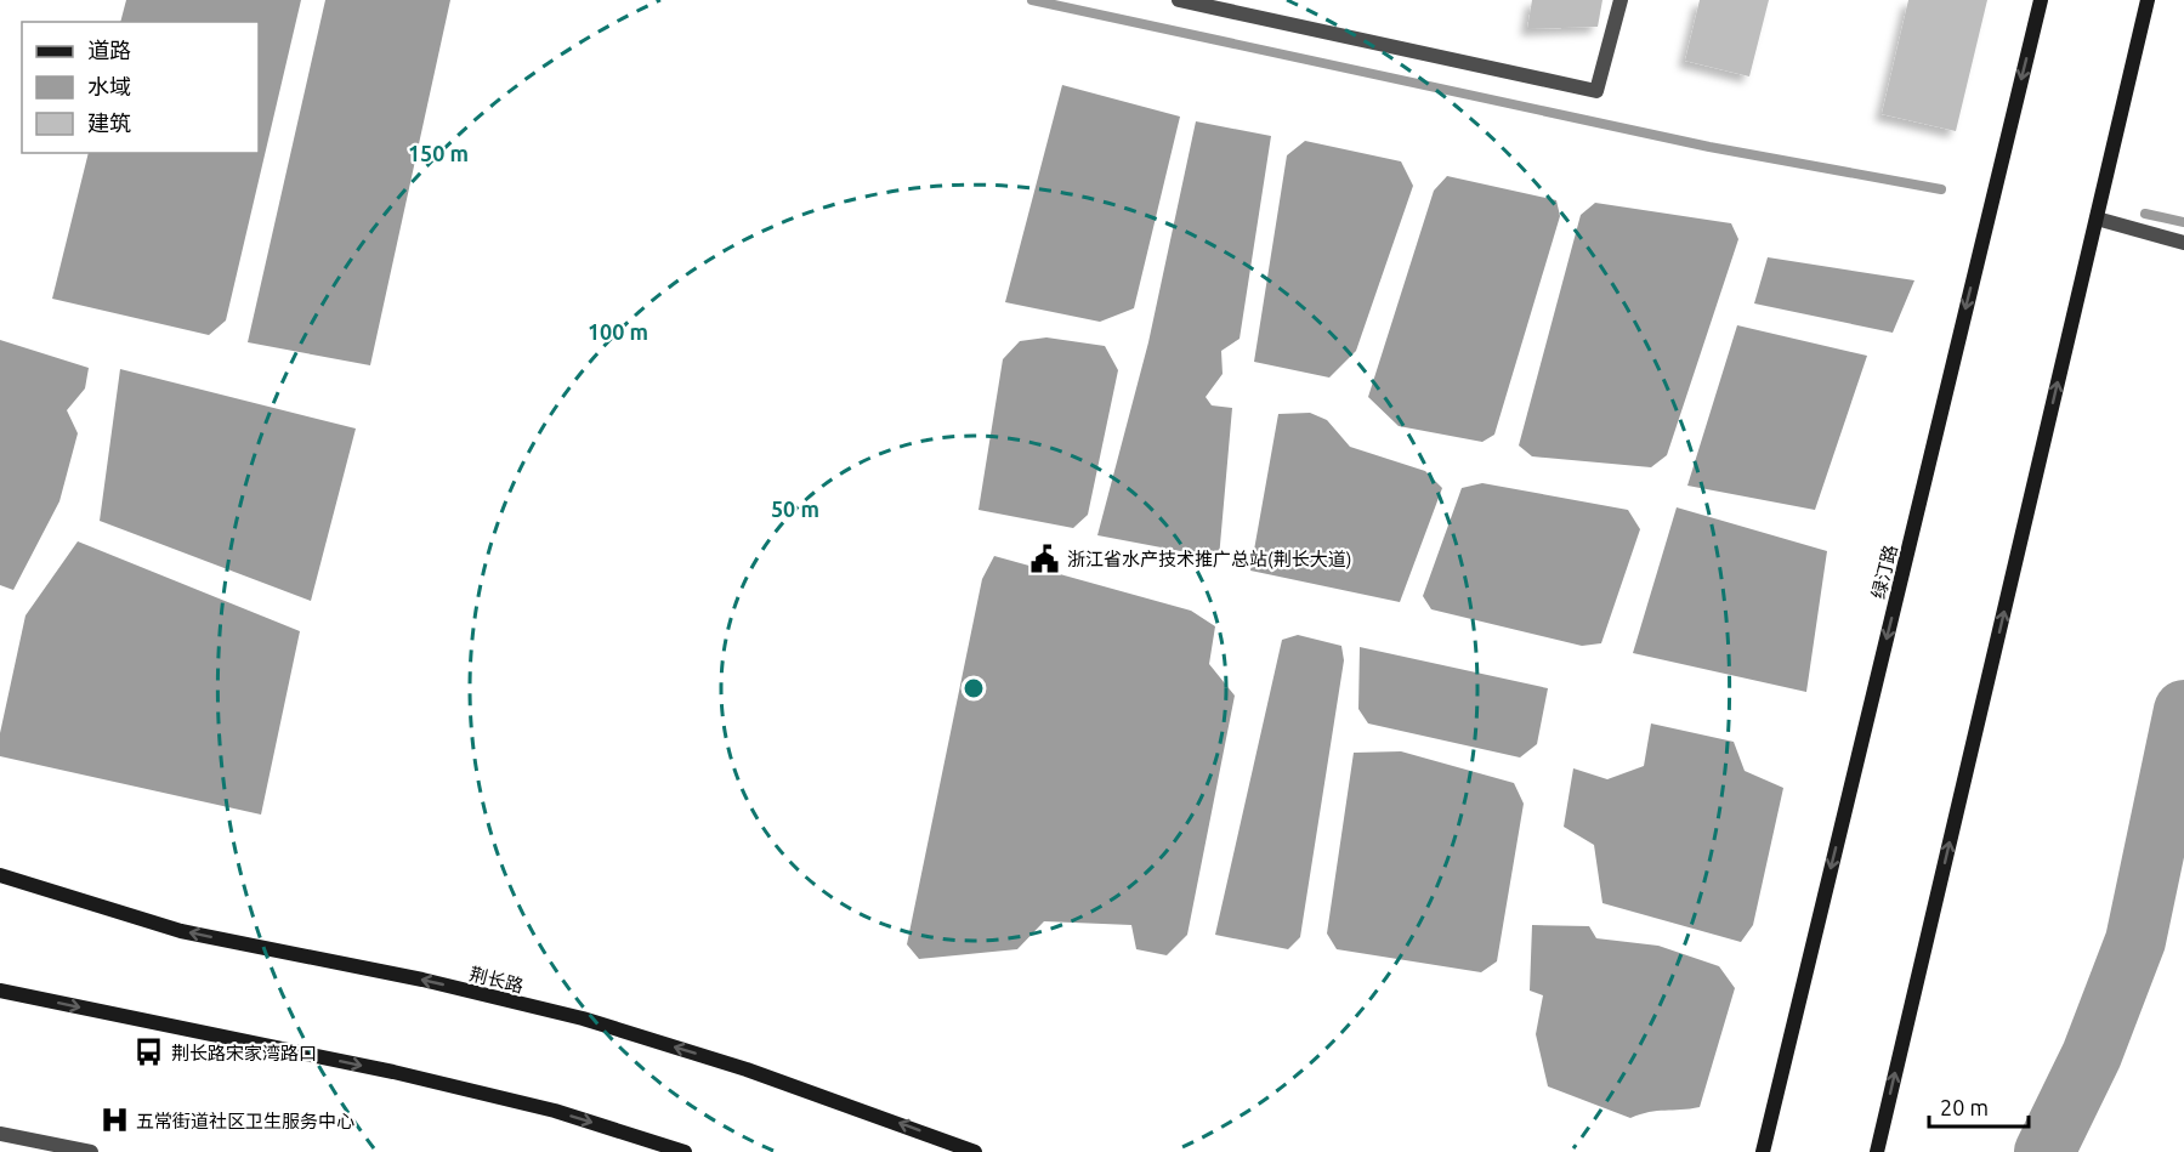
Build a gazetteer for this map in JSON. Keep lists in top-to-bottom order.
{
  "streets": {
    "main road": ["绿汀路", "荆长路"]
  },
  "places": {
    "public building": ["浙江省水产技术推广总站(荆长大道)"],
    "bus stop": ["荆长路宋家湾路口"],
    "hospital": ["五常街道社区卫生服务中心"]
  },
  "legend": ["道路", "水域", "建筑"],
  "scale_bar": "20 m",
  "rings": ["150 m", "100 m", "50 m"]
}
